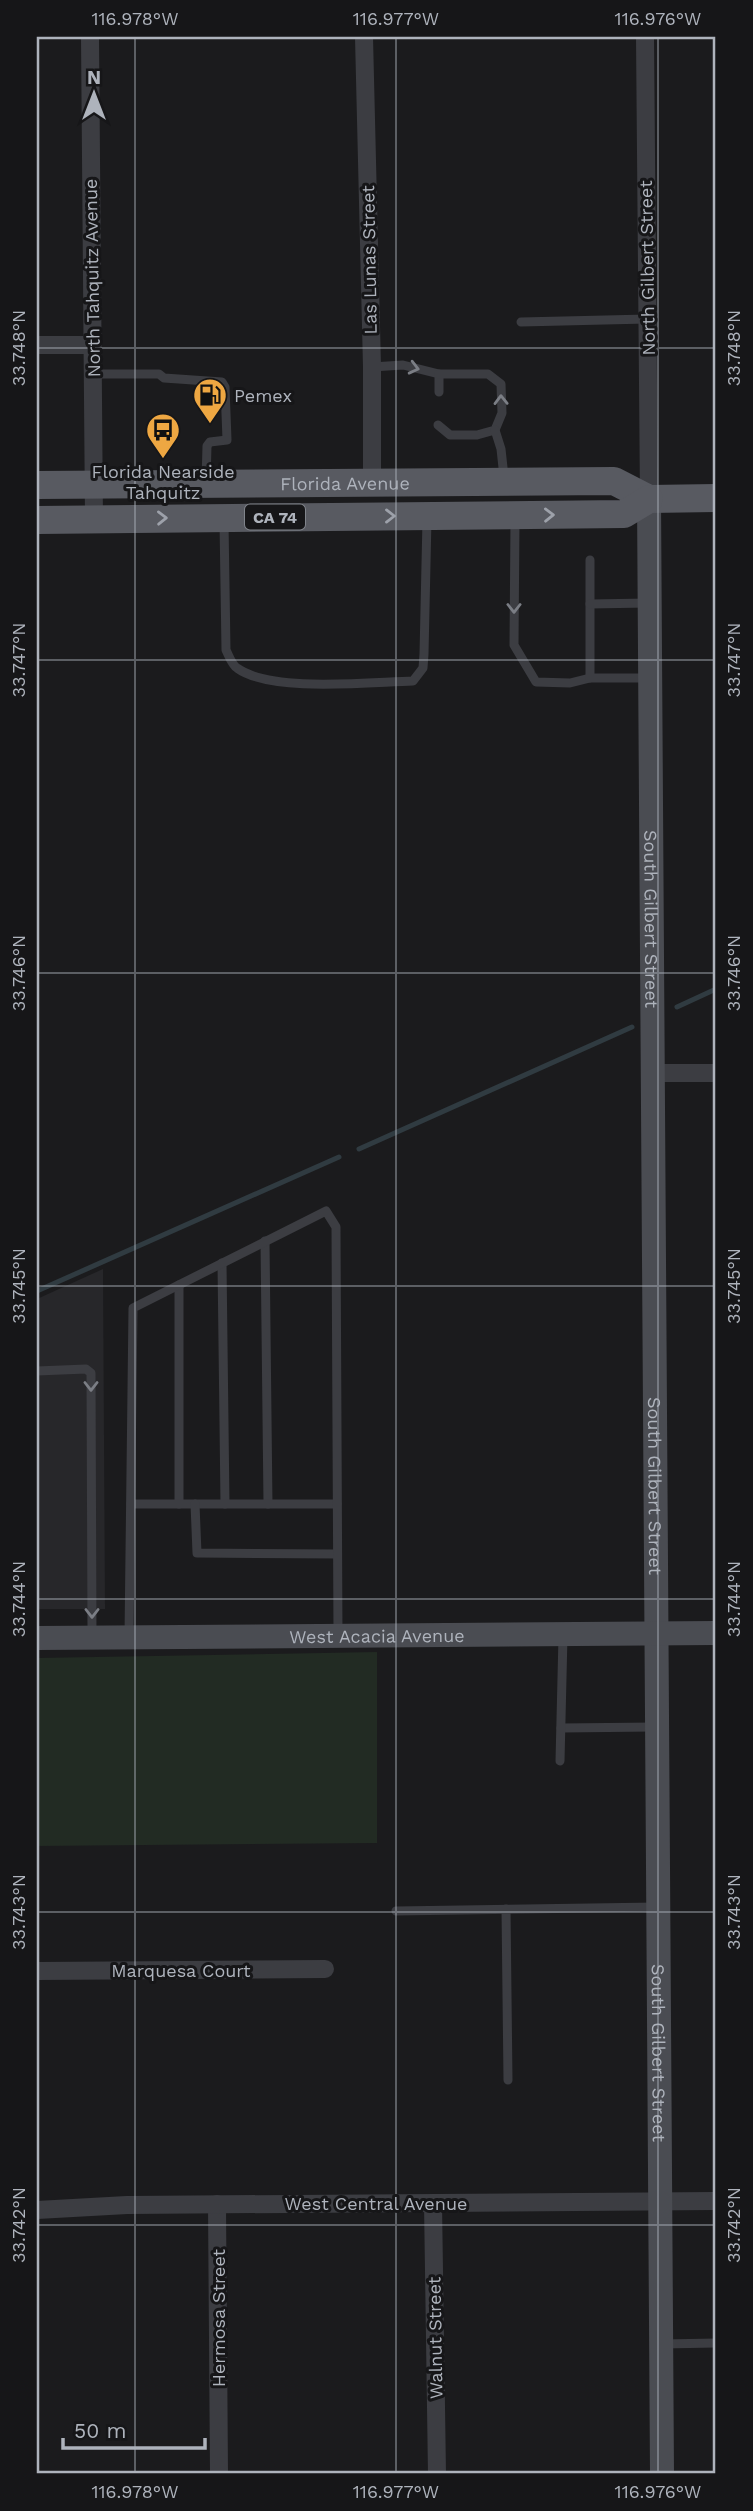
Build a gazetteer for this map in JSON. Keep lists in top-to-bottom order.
{
  "streets": {
    "main road": ["Florida Avenue", "CA 74"],
    "street": [
      "Las Lunas Street",
      "North Gilbert Street",
      "North Tahquitz Avenue",
      "South Gilbert Street",
      "West Acacia Avenue",
      "Marquesa Court",
      "West Central Avenue",
      "Hermosa Street",
      "Walnut Street"
    ]
  },
  "crossings": [
    ["Las Lunas Street", "Florida Avenue"],
    ["North Gilbert Street", "Florida Avenue"],
    ["North Gilbert Street", "South Gilbert Street"],
    ["North Tahquitz Avenue", "Florida Avenue"],
    ["Florida Avenue", "South Gilbert Street"],
    ["South Gilbert Street", "West Acacia Avenue"],
    ["South Gilbert Street", "West Central Avenue"],
    ["West Central Avenue", "Hermosa Street"],
    ["West Central Avenue", "Walnut Street"]
  ],
  "places": {
    "fuel station": ["Pemex"],
    "bus stop": ["Florida Nearside Tahquitz"]
  },
  "scale_bar": "50 m",
  "north": "top",
  "coordinates": [
    "116.978°W",
    "116.977°W",
    "116.976°W",
    "33.748°N",
    "33.747°N",
    "33.746°N",
    "33.745°N",
    "33.744°N",
    "33.743°N",
    "33.742°N"
  ]
}
